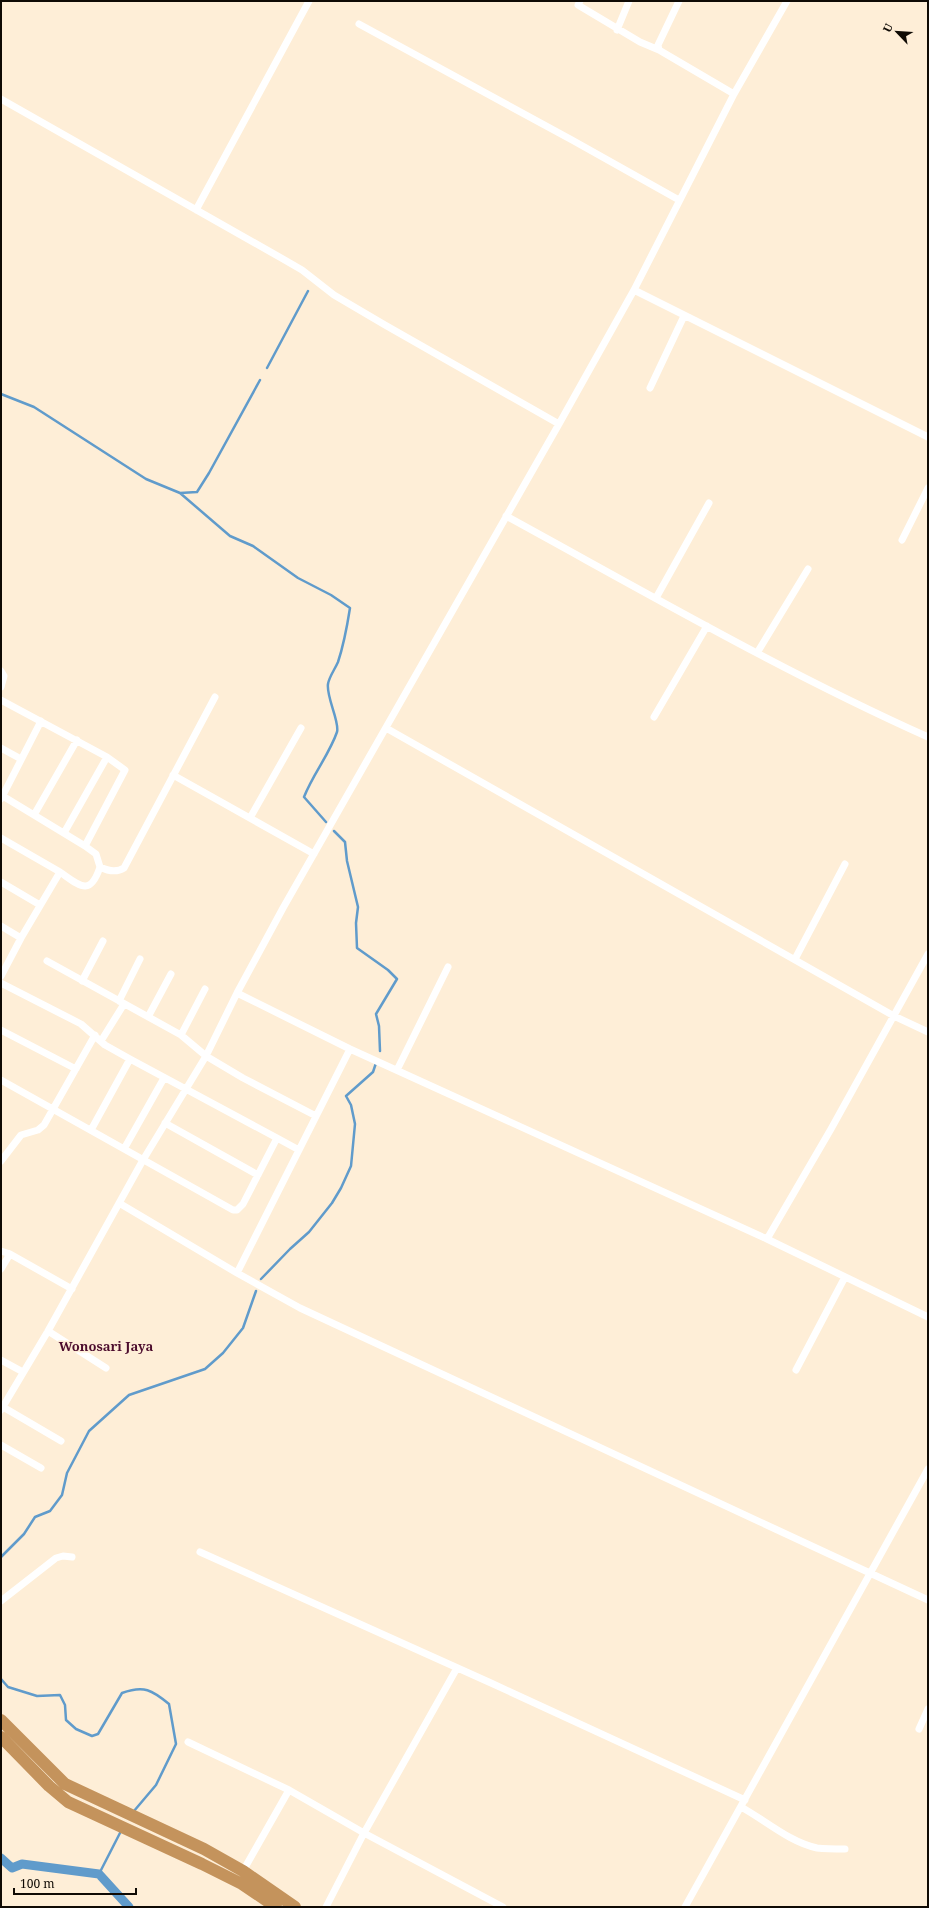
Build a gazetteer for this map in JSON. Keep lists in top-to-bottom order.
{
  "districts": ["Wonosari Jaya"],
  "scale_bar": "100 m",
  "north": "top left"
}
